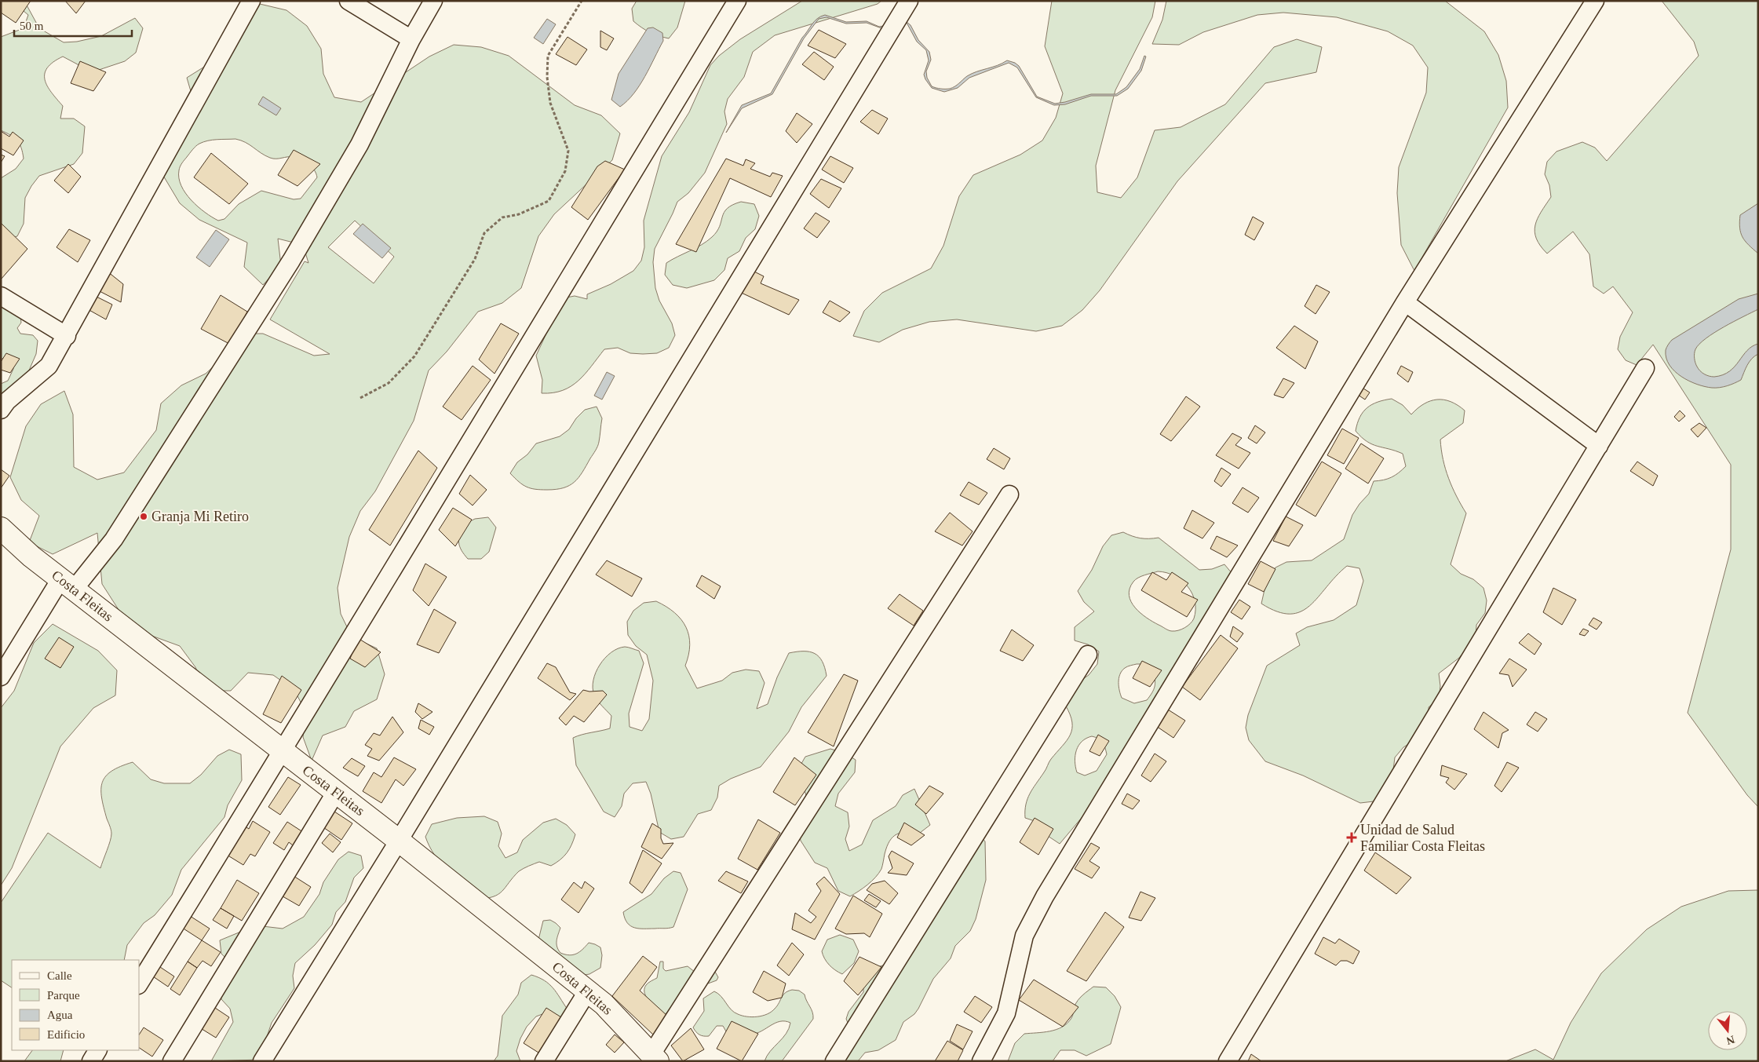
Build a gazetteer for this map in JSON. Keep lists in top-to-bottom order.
{
  "streets": {
    "main road": ["Costa Fleitas"]
  },
  "places": {
    "other": ["Granja Mi Retiro"],
    "health": ["Unidad de Salud Familiar Costa Fleitas"]
  },
  "legend": [
    "Calle",
    "Parque",
    "Agua",
    "Edificio"
  ],
  "scale_bar": "50 m",
  "north": "bottom"
}
